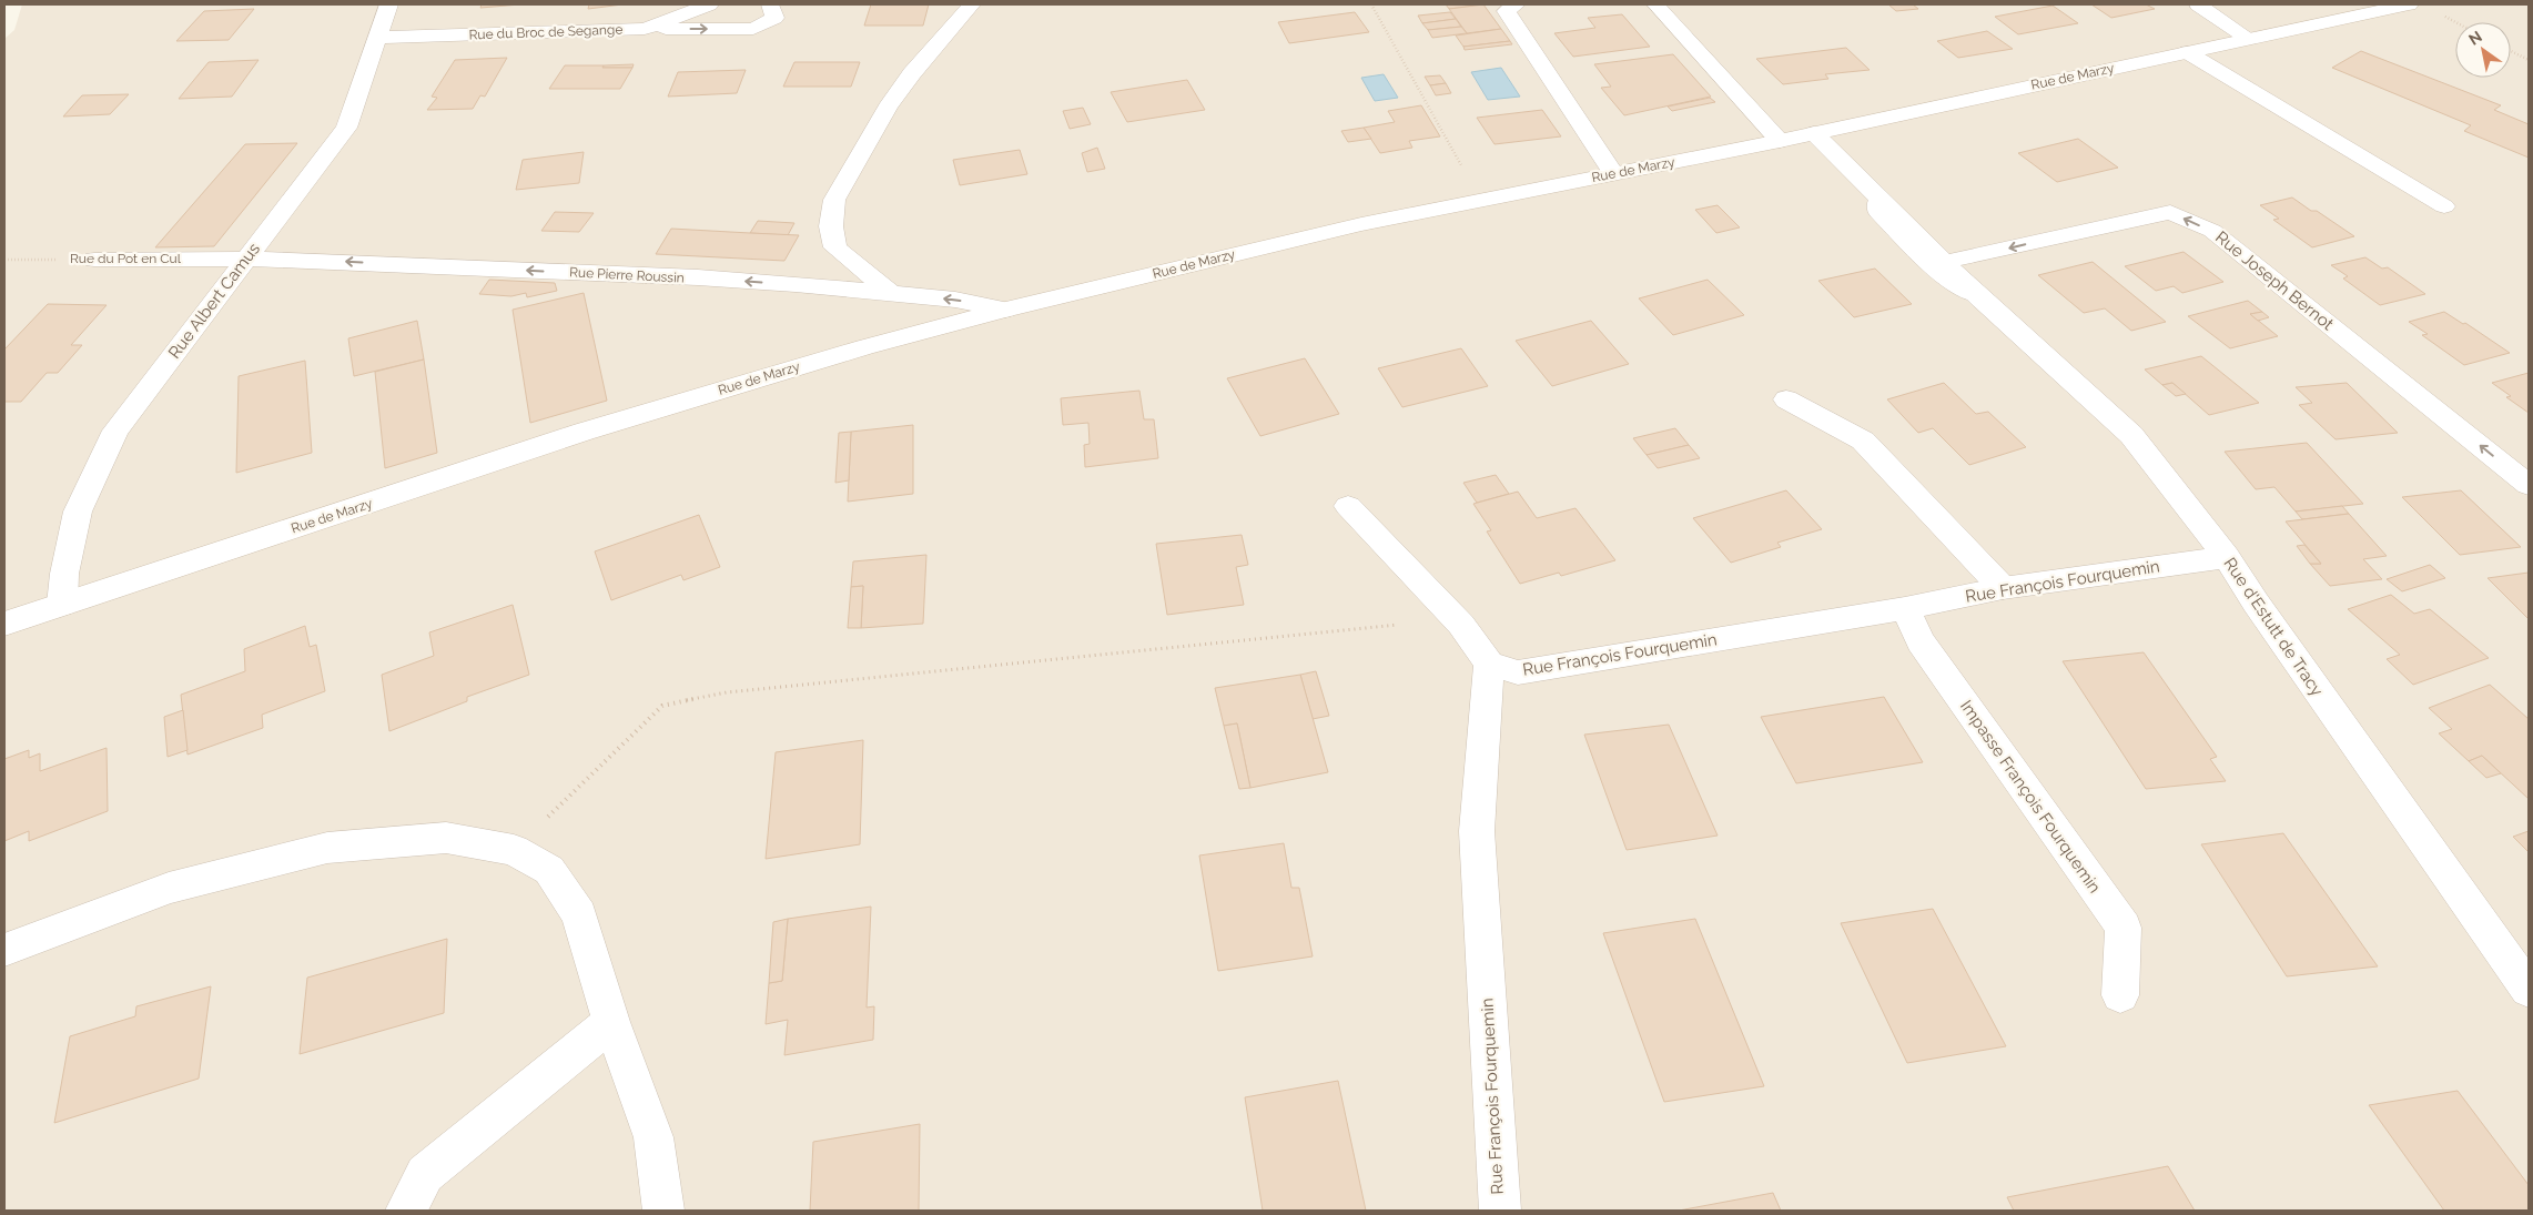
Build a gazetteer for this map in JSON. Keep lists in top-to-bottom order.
{
  "streets": {
    "street": [
      "Rue du Broc de Segange",
      "Rue de Marzy",
      "Rue du Pot en Cul",
      "Rue Pierre Roussin",
      "Rue Joseph Bernot",
      "Rue Albert Camus",
      "Rue François Fourquemin",
      "Rue d'Estutt de Tracy",
      "Impasse François Fourquemin"
    ]
  },
  "crossings": [
    ["Rue du Broc de Segange", "Rue Albert Camus"],
    ["Rue de Marzy", "Rue Pierre Roussin"],
    ["Rue de Marzy", "Rue Albert Camus"],
    ["Rue de Marzy", "Rue d'Estutt de Tracy"],
    ["Rue du Pot en Cul", "Rue Pierre Roussin"],
    ["Rue du Pot en Cul", "Rue Albert Camus"],
    ["Rue Pierre Roussin", "Rue Albert Camus"],
    ["Rue Joseph Bernot", "Rue d'Estutt de Tracy"],
    ["Rue François Fourquemin", "Rue d'Estutt de Tracy"],
    ["Rue François Fourquemin", "Impasse François Fourquemin"]
  ],
  "one_way": ["Rue Pierre Roussin"],
  "north": "top left"
}
